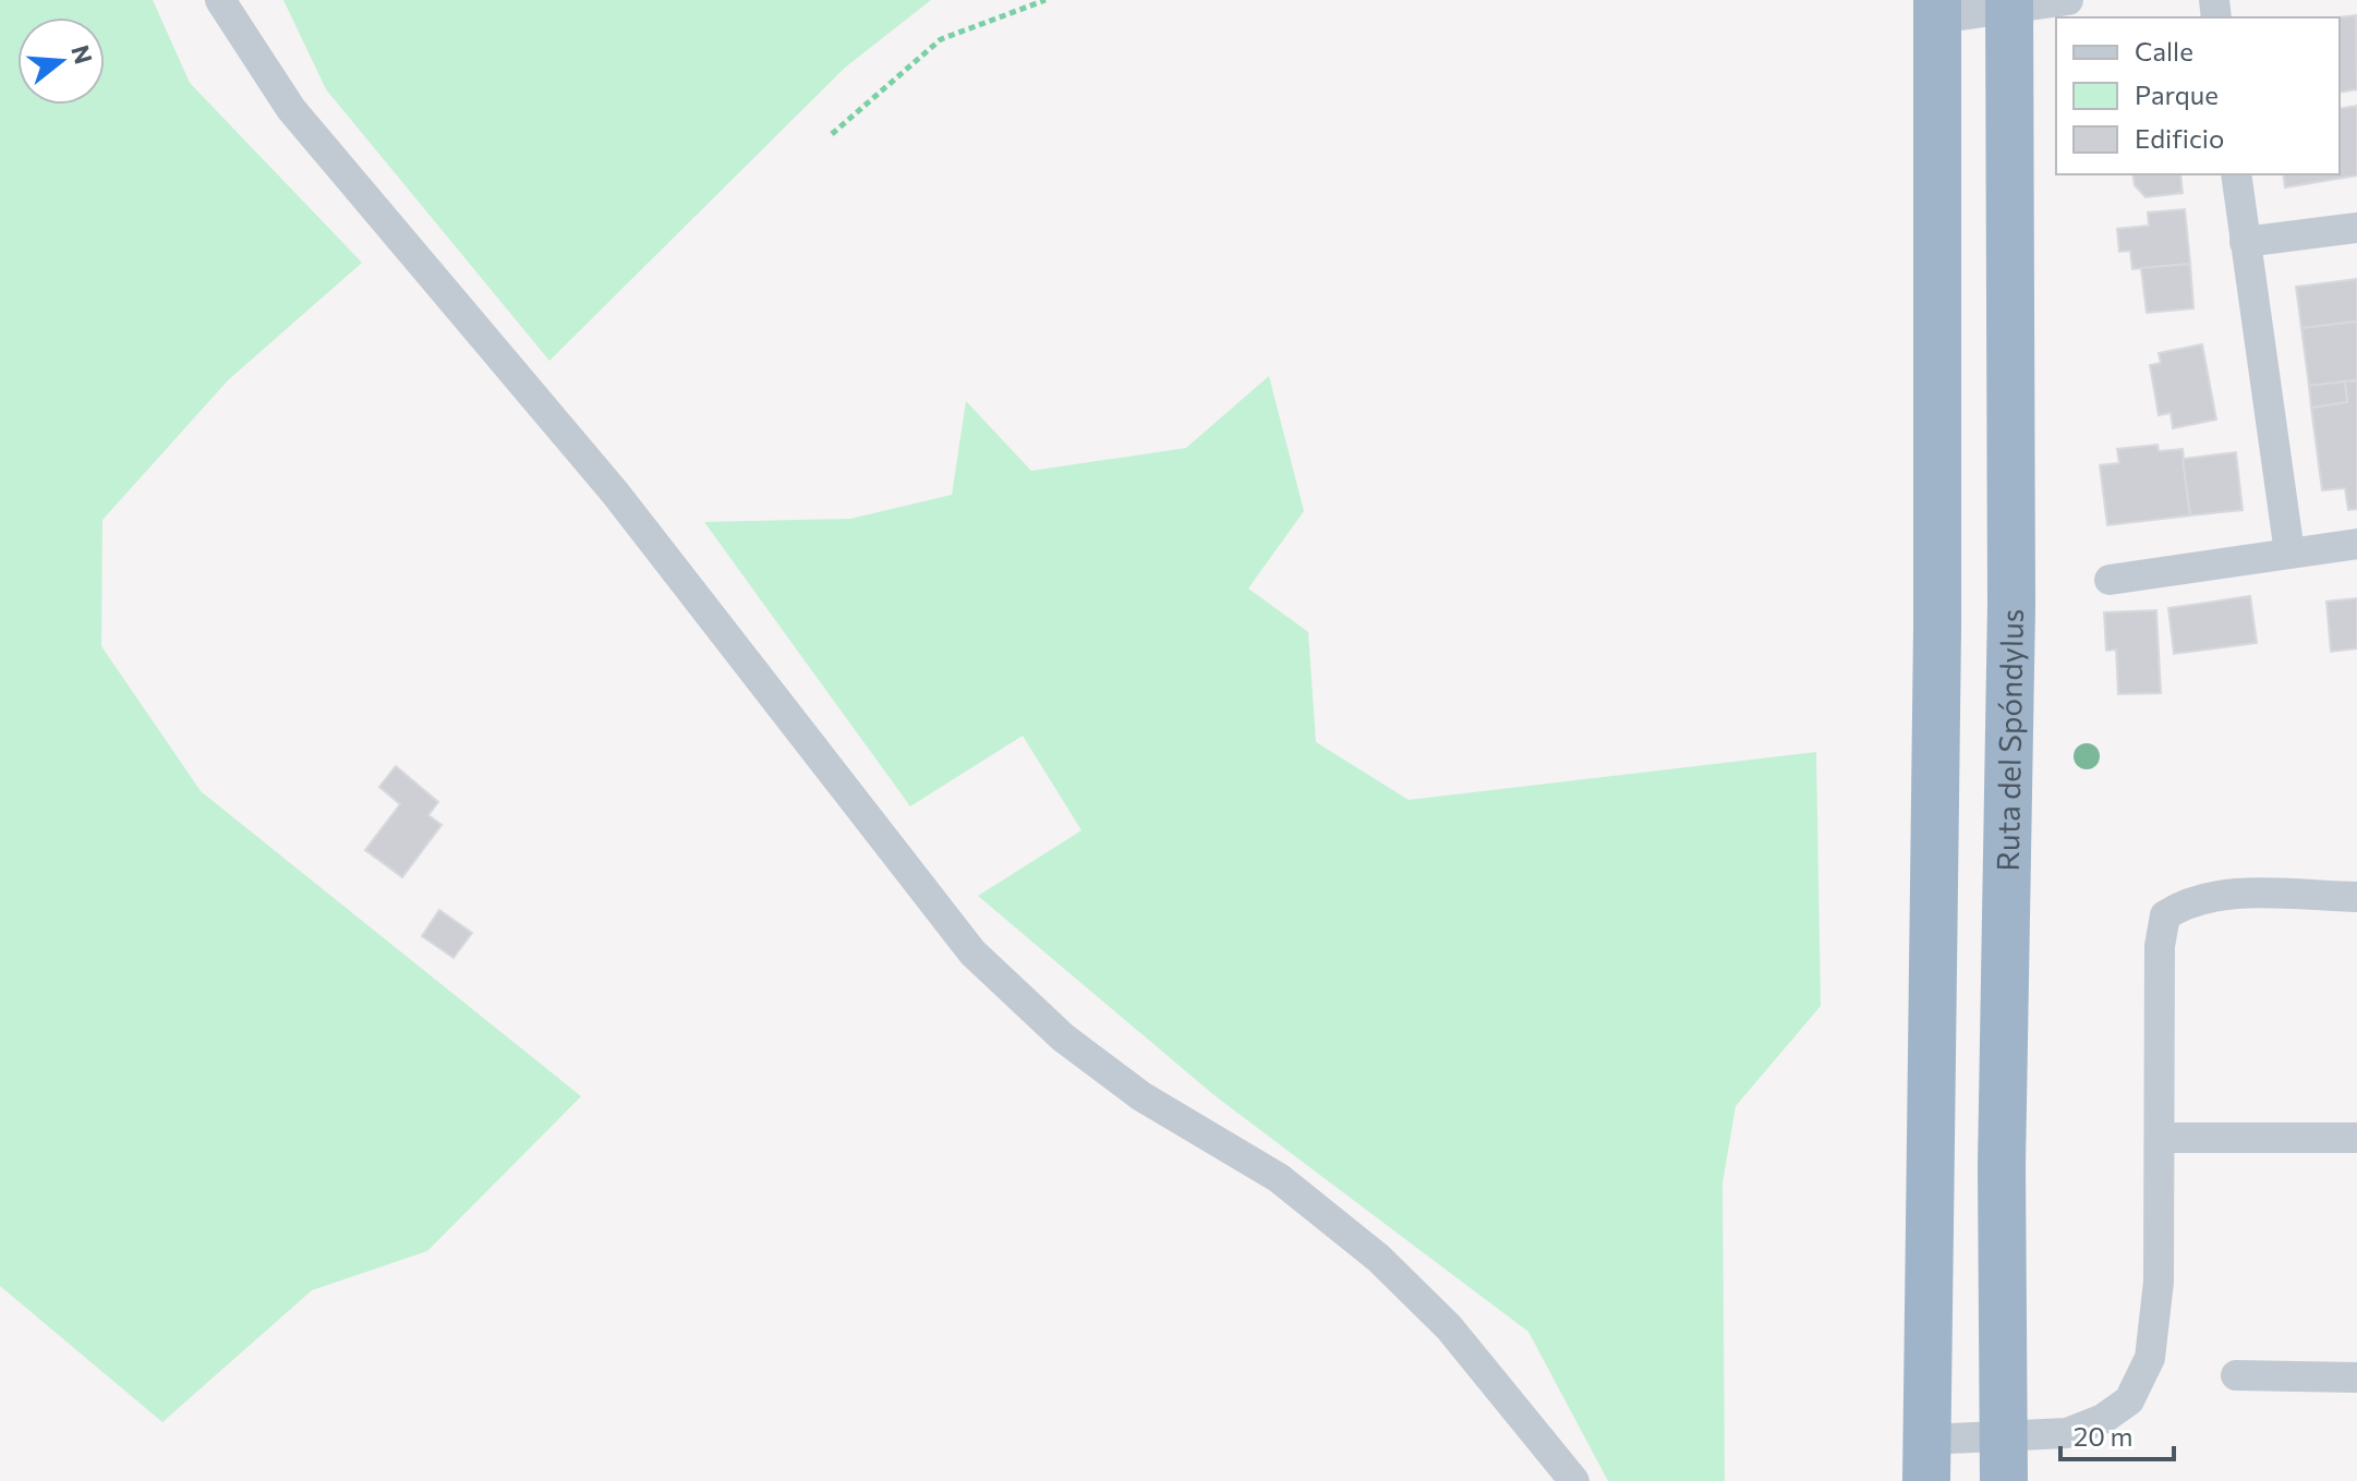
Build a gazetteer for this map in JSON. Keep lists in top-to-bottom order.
{
  "streets": {
    "highway": ["Ruta del Spóndylus"]
  },
  "legend": ["Calle", "Parque", "Edificio"],
  "scale_bar": "20 m",
  "north": "right"
}
